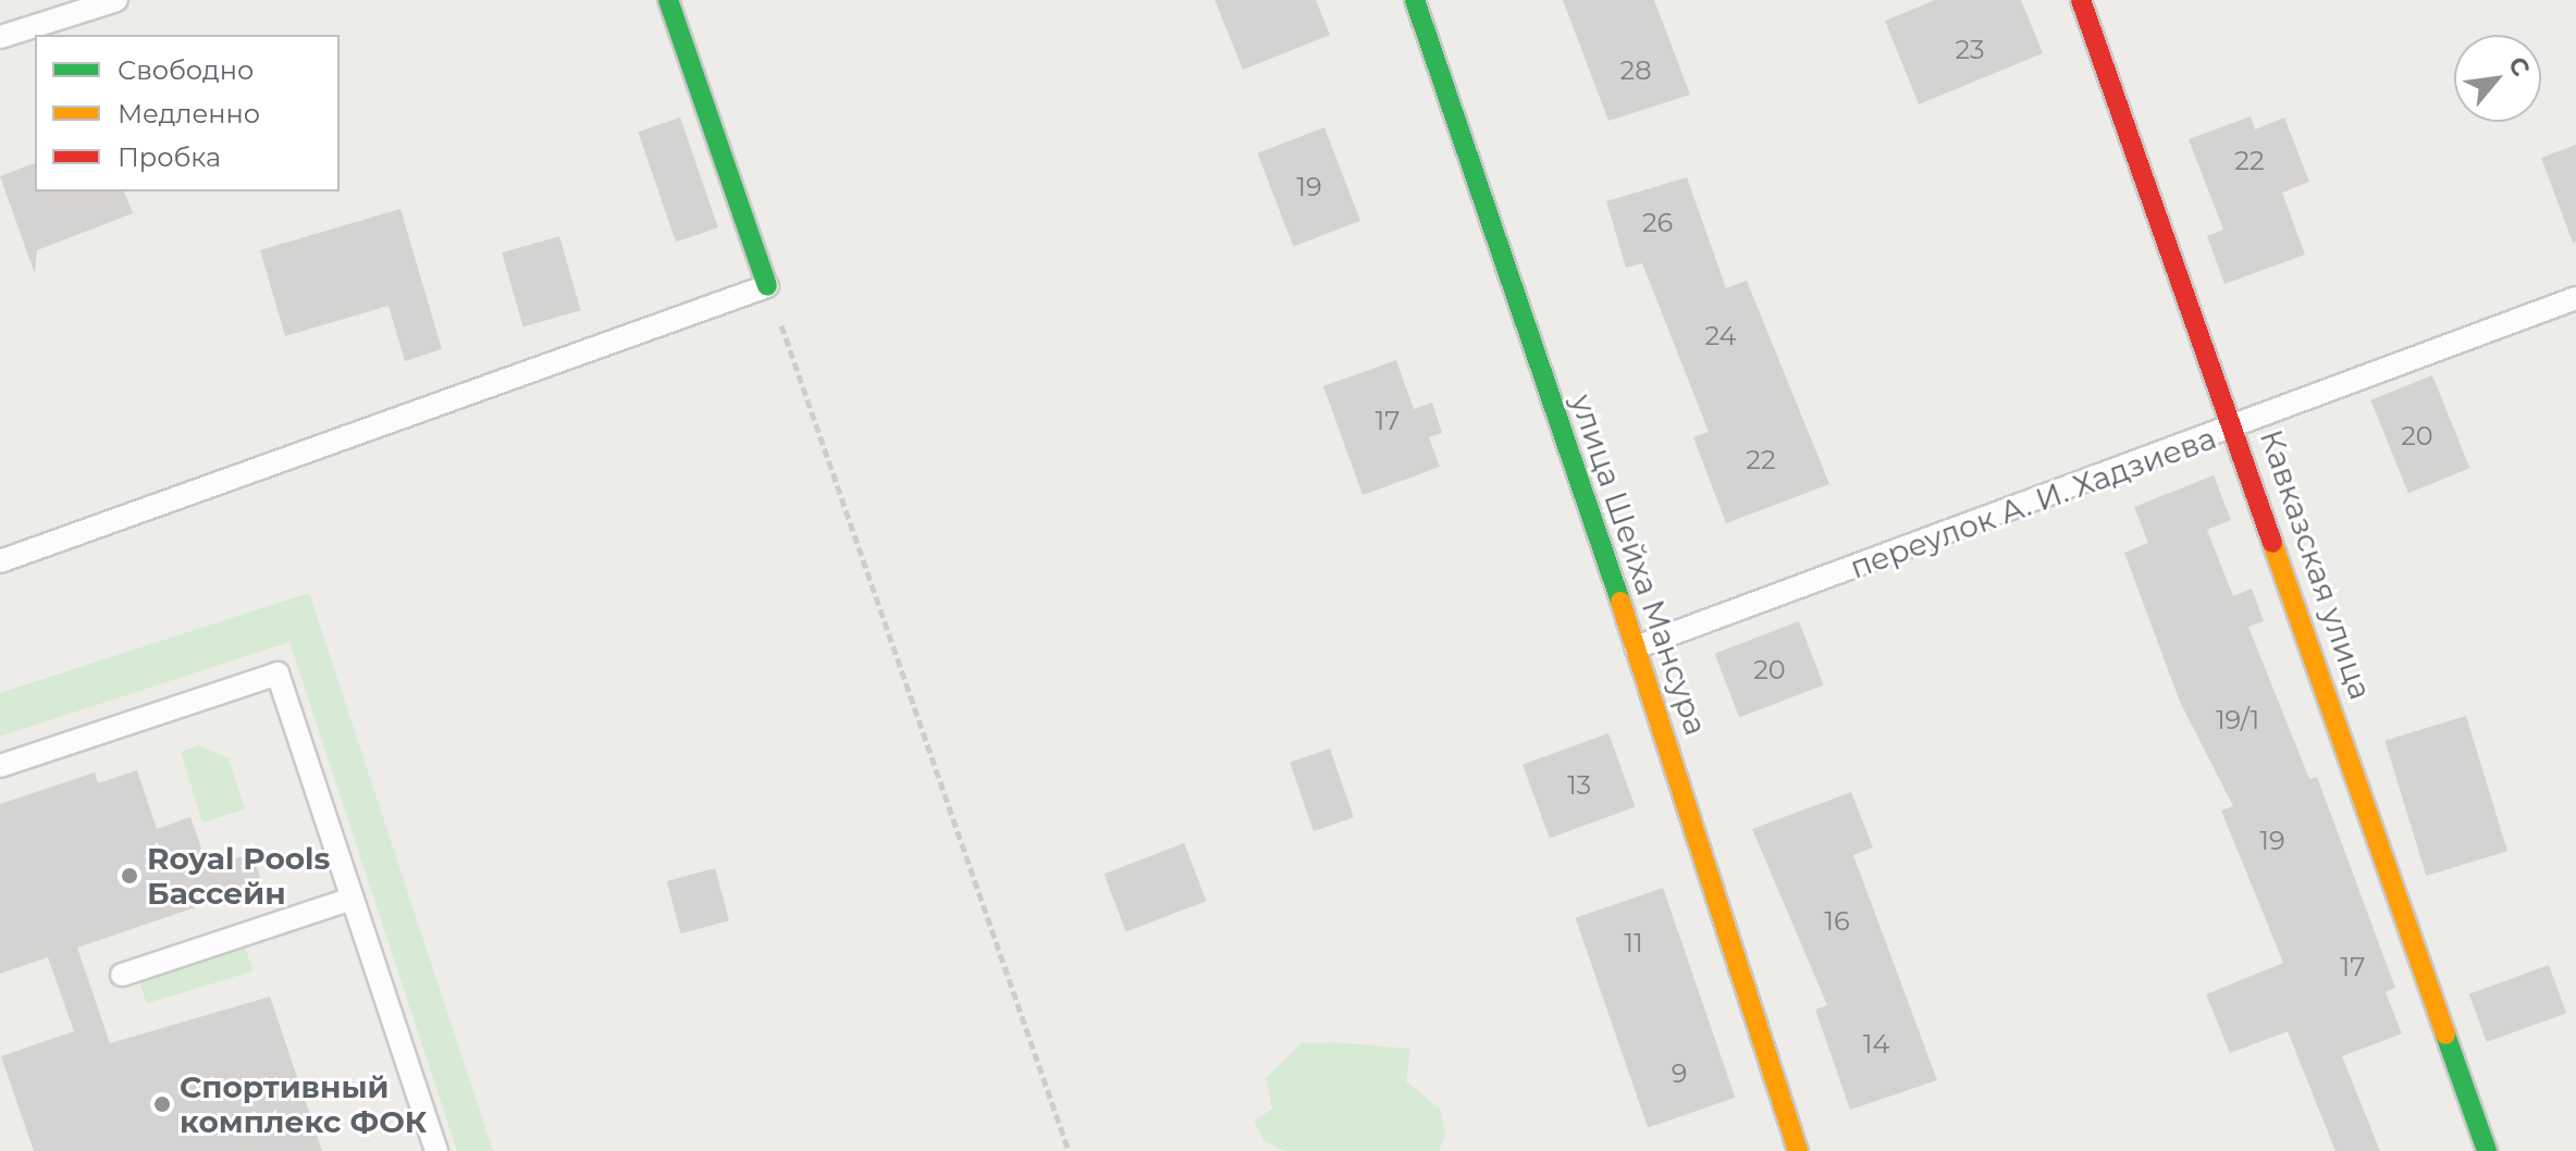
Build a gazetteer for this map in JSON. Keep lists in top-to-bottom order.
{
  "streets": {
    "street": ["улица Шейха Мансура", "Кавказская улица"],
    "lane": ["переулок А. И. Хадзиева"]
  },
  "crossings": [
    ["переулок А. И. Хадзиева", "улица Шейха Мансура"],
    ["переулок А. И. Хадзиева", "Кавказская улица"]
  ],
  "places": ["Royal Pools Бассейн", "Спортивный комплекс ФОК"],
  "house_numbers": [
    "23",
    "28",
    "22",
    "19",
    "26",
    "24",
    "17",
    "20",
    "22",
    "20",
    "19/1",
    "13",
    "19",
    "16",
    "11",
    "17",
    "14",
    "9"
  ],
  "legend": ["Свободно", "Медленно", "Пробка"],
  "north": "top right"
}
